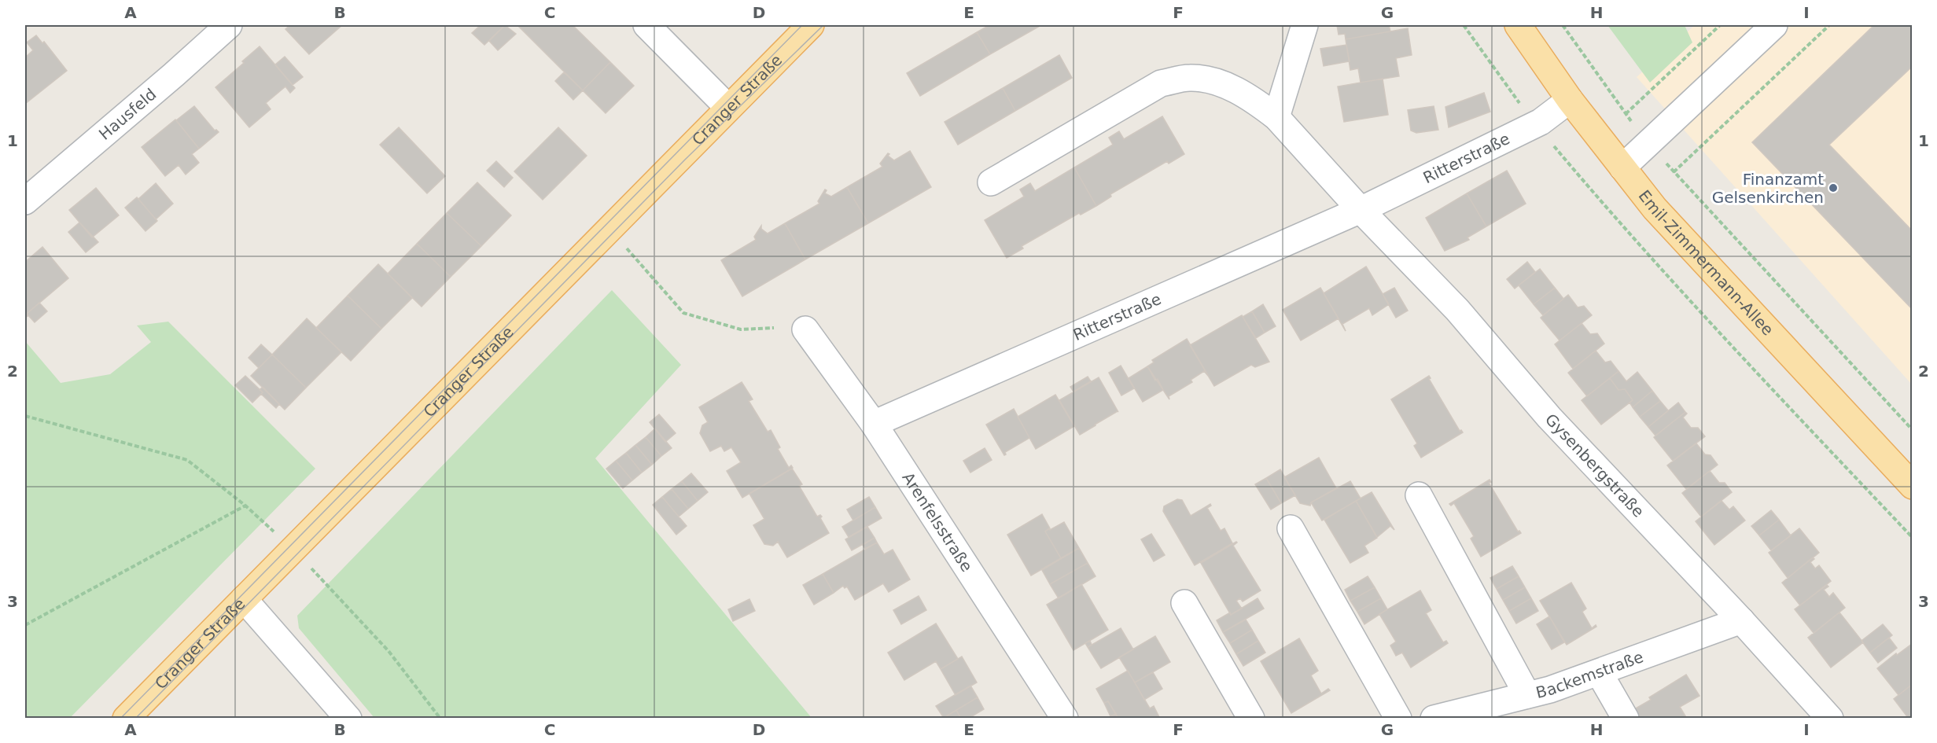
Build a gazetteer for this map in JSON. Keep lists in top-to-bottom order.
{
  "streets": {
    "main road": ["Cranger Straße", "Emil-Zimmermann-Allee"],
    "street": [
      "Hausfeld",
      "Ritterstraße",
      "Gysenbergstraße",
      "Arenfelsstraße",
      "Backemstraße"
    ]
  },
  "crossings": [
    ["Ritterstraße", "Emil-Zimmermann-Allee"],
    ["Ritterstraße", "Gysenbergstraße"],
    ["Ritterstraße", "Arenfelsstraße"],
    ["Gysenbergstraße", "Backemstraße"]
  ],
  "places": ["Finanzamt Gelsenkirchen"],
  "grid": {
    "columns": [
      "A",
      "B",
      "C",
      "D",
      "E",
      "F",
      "G",
      "H",
      "I"
    ],
    "rows": ["1", "2", "3"]
  }
}
